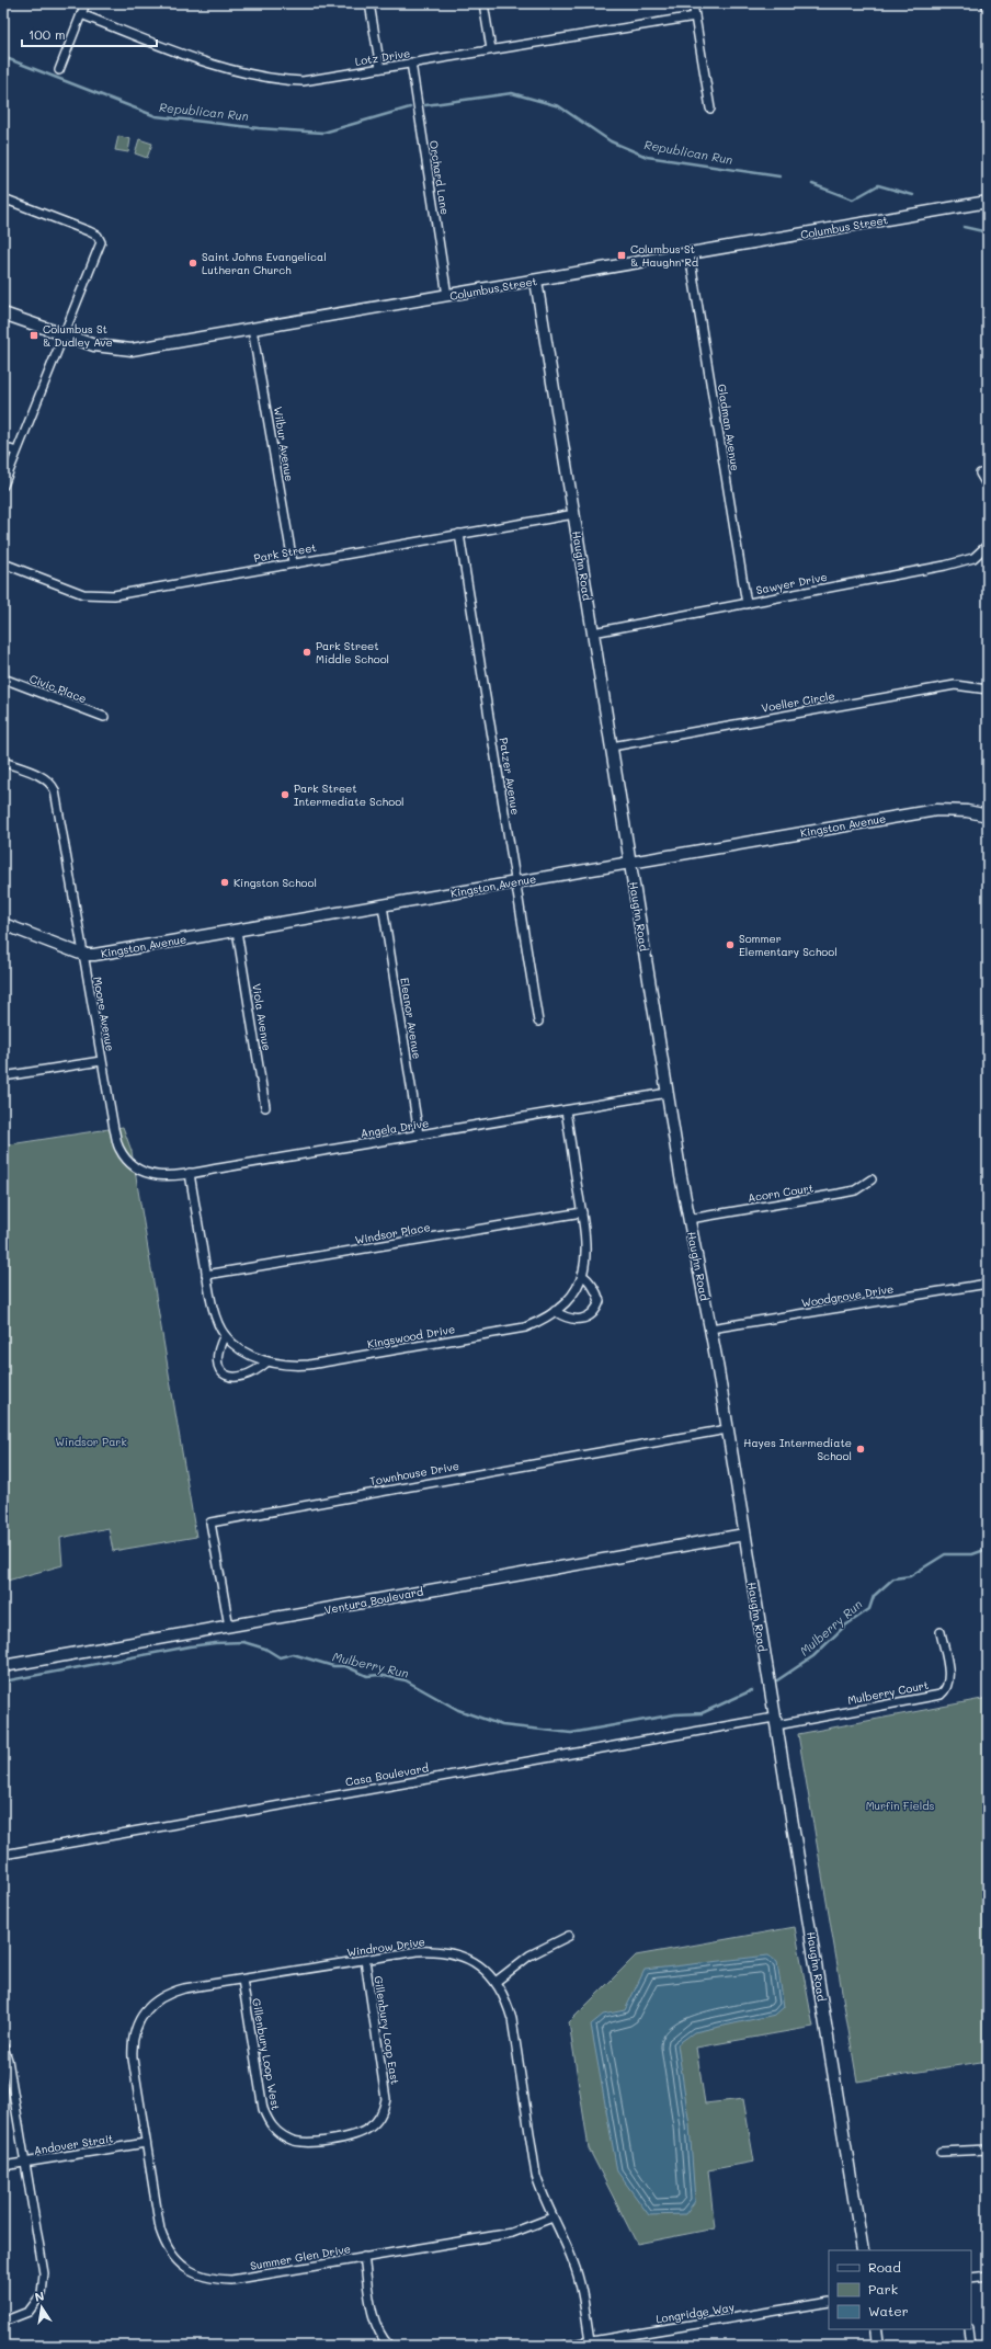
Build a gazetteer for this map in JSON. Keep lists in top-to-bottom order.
{
  "streets": {
    "street": [
      "Lotz Drive",
      "Orchard Lane",
      "Columbus Street",
      "Gladman Avenue",
      "Wilbur Avenue",
      "Park Street",
      "Haughn Road",
      "Sawyer Drive",
      "Civic Place",
      "Voeller Circle",
      "Patzer Avenue",
      "Kingston Avenue",
      "Moore Avenue",
      "Viola Avenue",
      "Eleanor Avenue",
      "Angela Drive",
      "Acorn Court",
      "Windsor Place",
      "Woodgrove Drive",
      "Kingswood Drive",
      "Townhouse Drive",
      "Ventura Boulevard",
      "Mulberry Court",
      "Casa Boulevard",
      "Windrow Drive",
      "Gillenbury Loop East",
      "Gillenbury Loop West",
      "Andover Strait",
      "Summer Glen Drive",
      "Longridge Way"
    ]
  },
  "crossings": [
    ["Lotz Drive", "Orchard Lane"],
    ["Orchard Lane", "Columbus Street"],
    ["Columbus Street", "Gladman Avenue"],
    ["Columbus Street", "Wilbur Avenue"],
    ["Columbus Street", "Haughn Road"],
    ["Gladman Avenue", "Sawyer Drive"],
    ["Wilbur Avenue", "Park Street"],
    ["Park Street", "Haughn Road"],
    ["Park Street", "Patzer Avenue"],
    ["Haughn Road", "Sawyer Drive"],
    ["Haughn Road", "Voeller Circle"],
    ["Haughn Road", "Kingston Avenue"],
    ["Haughn Road", "Angela Drive"],
    ["Haughn Road", "Acorn Court"],
    ["Haughn Road", "Woodgrove Drive"],
    ["Haughn Road", "Townhouse Drive"],
    ["Haughn Road", "Ventura Boulevard"],
    ["Haughn Road", "Mulberry Court"],
    ["Haughn Road", "Casa Boulevard"],
    ["Patzer Avenue", "Kingston Avenue"],
    ["Kingston Avenue", "Moore Avenue"],
    ["Kingston Avenue", "Viola Avenue"],
    ["Kingston Avenue", "Eleanor Avenue"],
    ["Moore Avenue", "Angela Drive"],
    ["Eleanor Avenue", "Angela Drive"],
    ["Angela Drive", "Kingswood Drive"],
    ["Windsor Place", "Kingswood Drive"],
    ["Townhouse Drive", "Ventura Boulevard"],
    ["Mulberry Court", "Casa Boulevard"],
    ["Windrow Drive", "Gillenbury Loop East"],
    ["Windrow Drive", "Gillenbury Loop West"],
    ["Windrow Drive", "Andover Strait"],
    ["Windrow Drive", "Summer Glen Drive"],
    ["Windrow Drive", "Longridge Way"],
    ["Gillenbury Loop East", "Gillenbury Loop West"],
    ["Andover Strait", "Summer Glen Drive"]
  ],
  "water": ["Republican Run", "Mulberry Run"],
  "parks": ["Windsor Park", "Murfin Fields"],
  "places": {
    "transit": ["Columbus St & Haughn Rd", "Columbus St & Dudley Ave"],
    "other": [
      "Saint Johns Evangelical Lutheran Church",
      "Park Street Middle School",
      "Park Street Intermediate School",
      "Kingston School",
      "Sommer Elementary School",
      "Hayes Intermediate School"
    ]
  },
  "legend": ["Road", "Park", "Water"],
  "scale_bar": "100 m",
  "north": "top"
}
